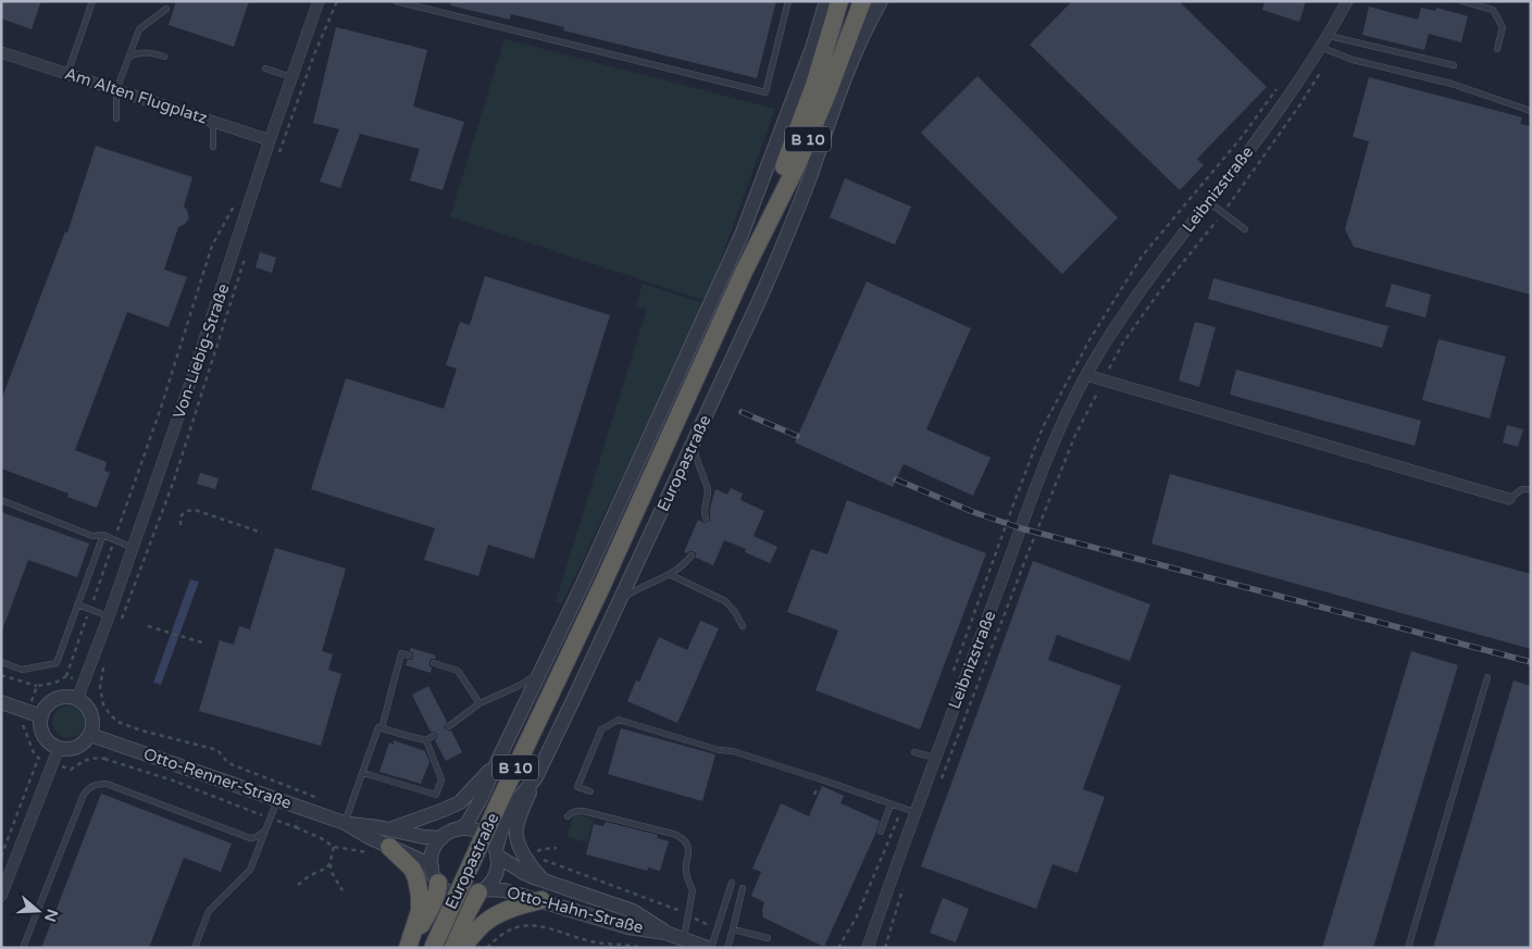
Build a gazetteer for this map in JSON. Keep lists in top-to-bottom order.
{
  "streets": {
    "highway": ["B 10", "Europastraße"],
    "street": [
      "Am Alten Flugplatz",
      "Leibnizstraße",
      "Von-Liebig-Straße",
      "Otto-Renner-Straße",
      "Otto-Hahn-Straße"
    ]
  },
  "crossings": [
    ["Am Alten Flugplatz", "Von-Liebig-Straße"],
    ["B 10", "Europastraße"],
    ["Von-Liebig-Straße", "Otto-Renner-Straße"],
    ["Europastraße", "Otto-Renner-Straße"],
    ["Europastraße", "Otto-Hahn-Straße"],
    ["Otto-Renner-Straße", "Otto-Hahn-Straße"]
  ],
  "north": "right"
}
